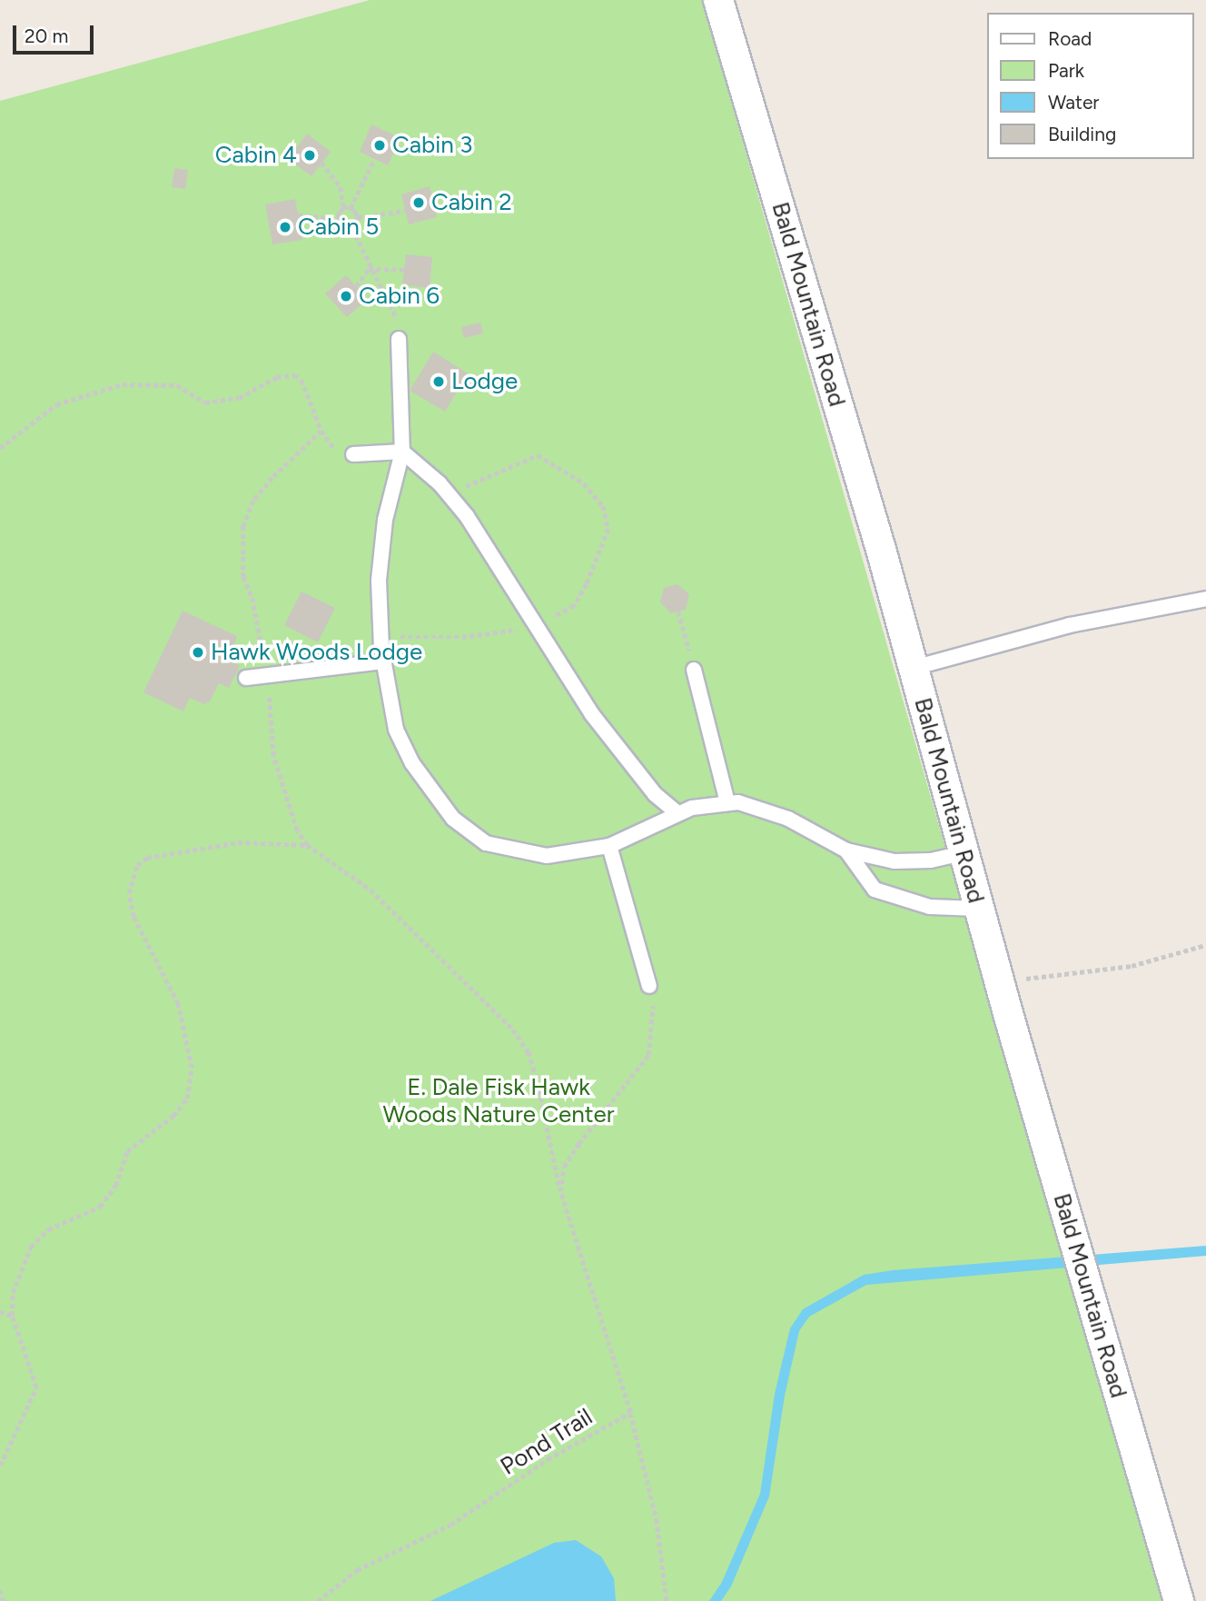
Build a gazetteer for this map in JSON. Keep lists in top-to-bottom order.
{
  "streets": {
    "street": ["Bald Mountain Road"],
    "path": ["Pond Trail"]
  },
  "parks": ["E. Dale Fisk Hawk Woods Nature Center"],
  "places": [
    "Cabin 3",
    "Cabin 4",
    "Cabin 2",
    "Cabin 5",
    "Cabin 6",
    "Lodge",
    "Hawk Woods Lodge"
  ],
  "legend": [
    "Road",
    "Park",
    "Water",
    "Building"
  ],
  "scale_bar": "20 m"
}
